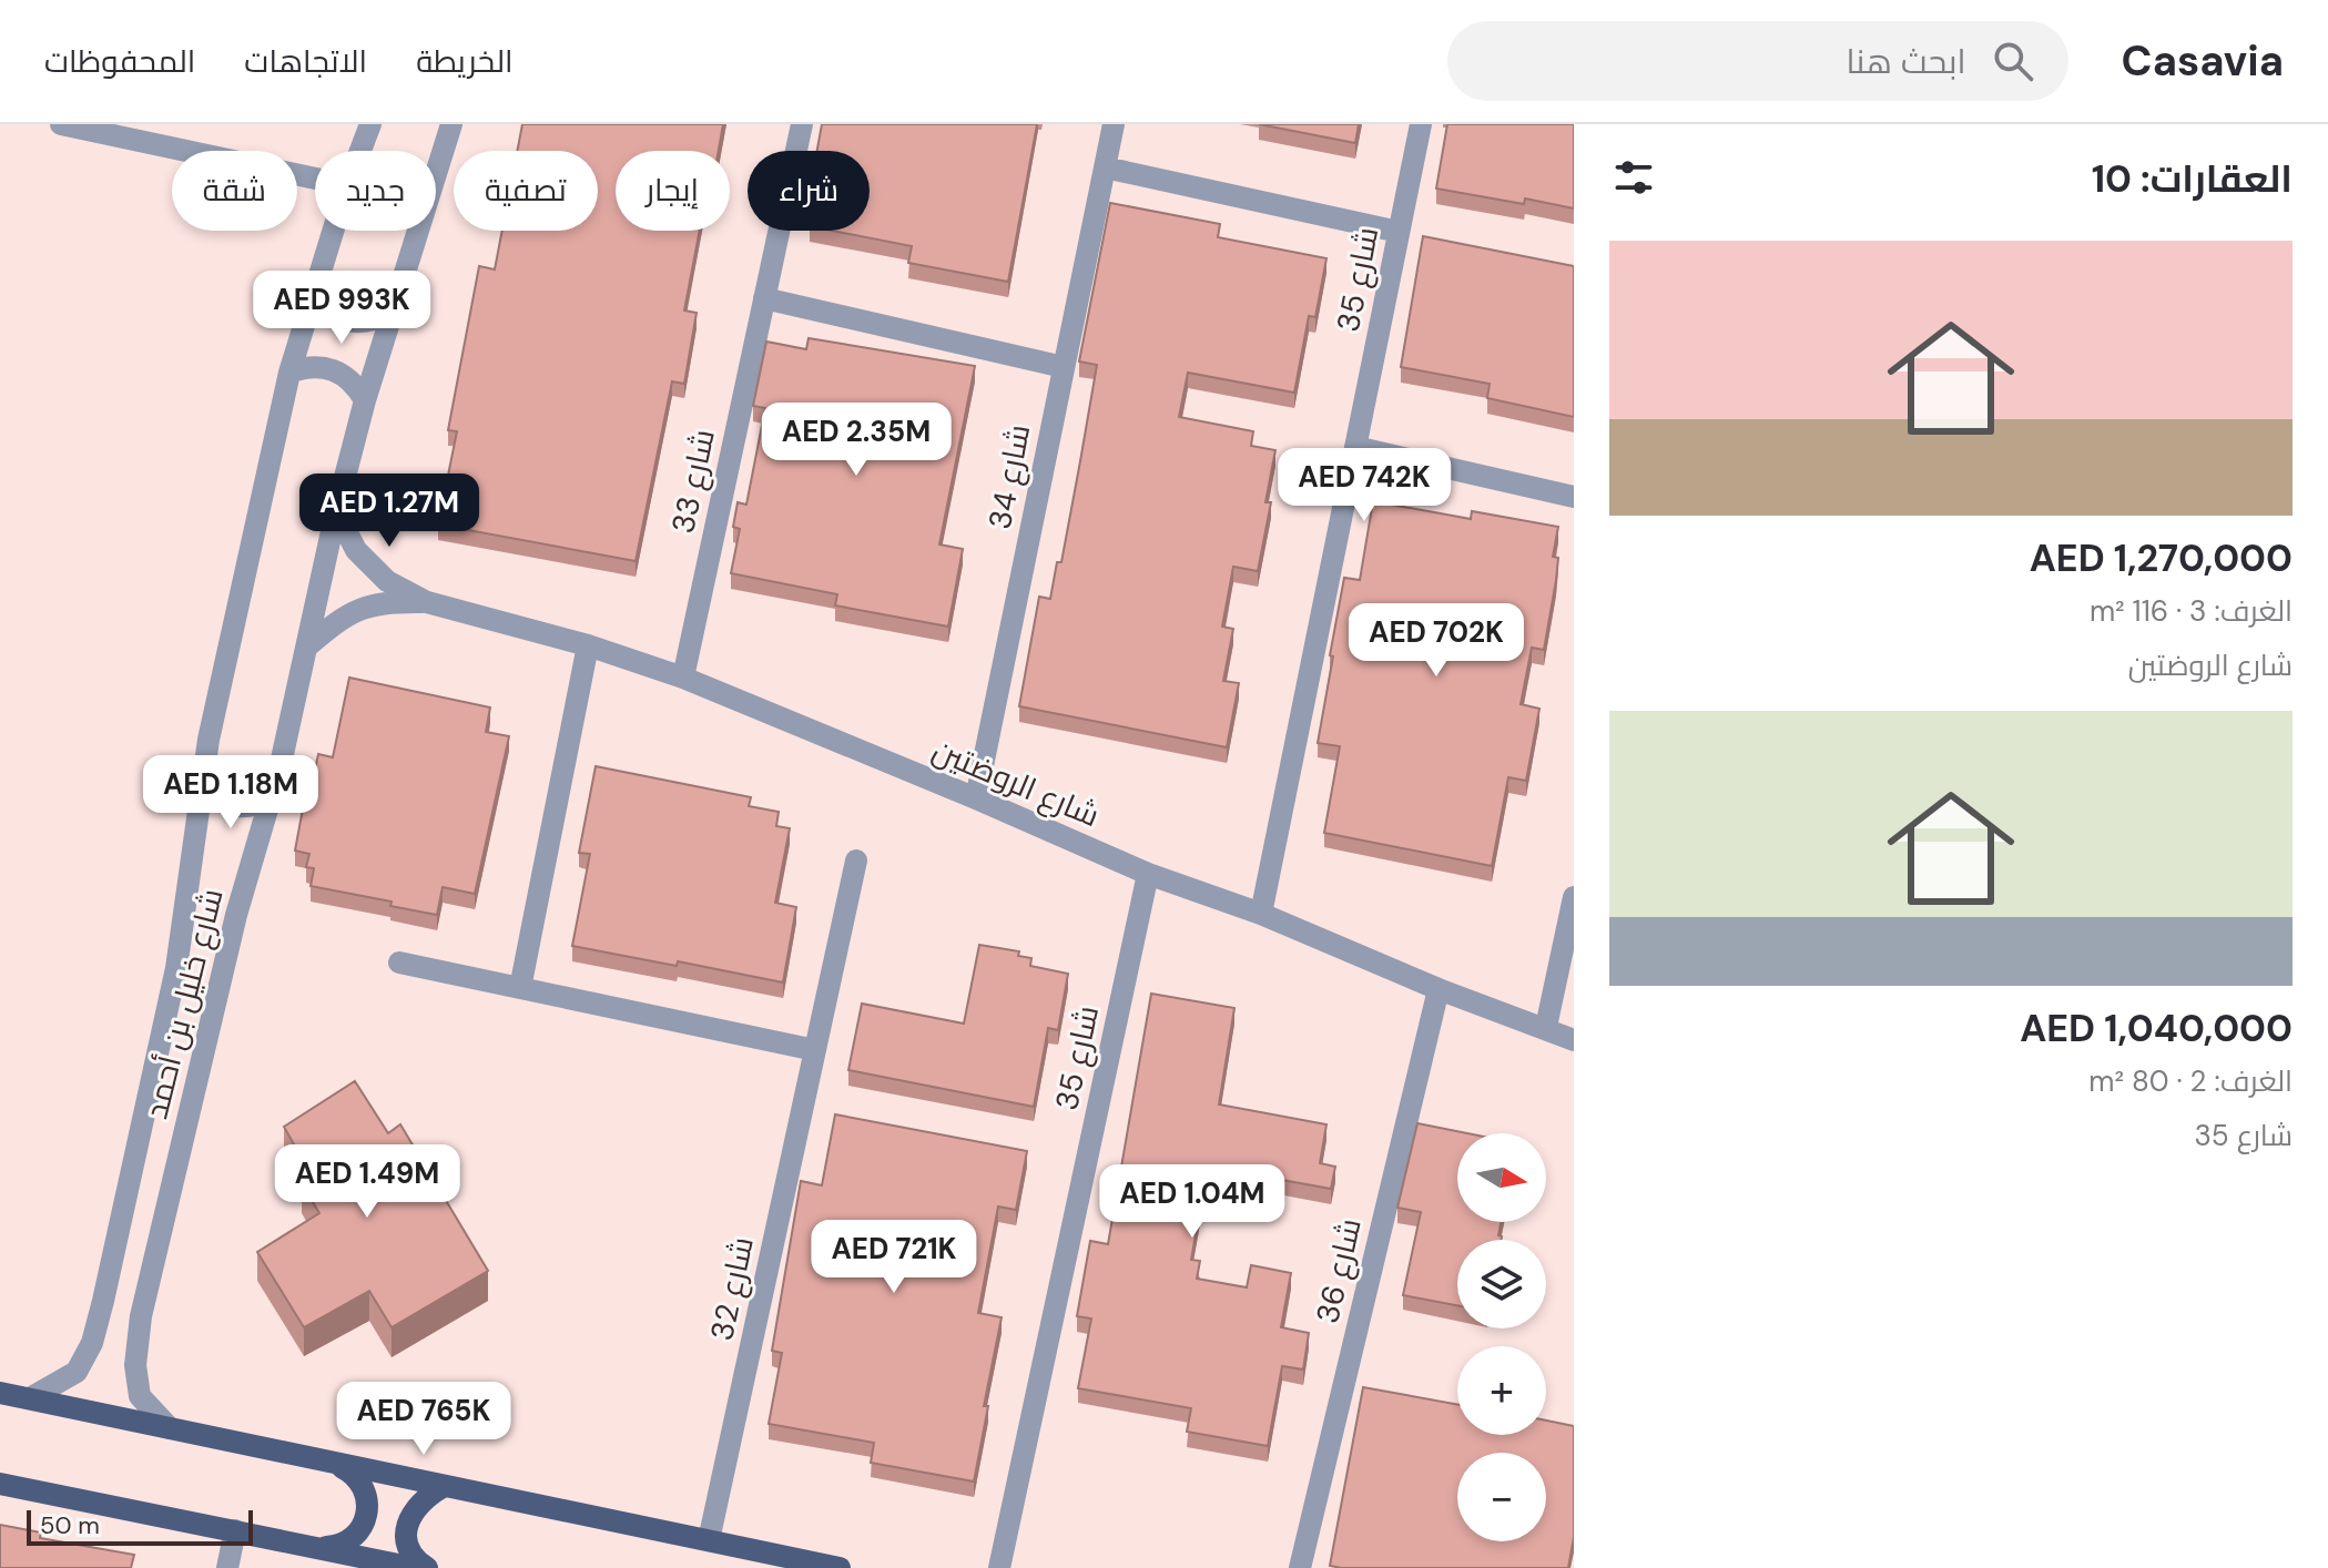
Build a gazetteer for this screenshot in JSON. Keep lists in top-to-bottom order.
{
  "streets": {
    "street": [
      "شارع 35",
      "شارع 34",
      "شارع 33",
      "شارع الروضتين",
      "شارع خليل بن أحمد",
      "شارع 36",
      "شارع 32"
    ]
  },
  "crossings": [
    ["شارع 35", "شارع الروضتين"],
    ["شارع 34", "شارع الروضتين"],
    ["شارع 33", "شارع الروضتين"],
    ["شارع الروضتين", "شارع خليل بن أحمد"],
    ["شارع الروضتين", "شارع 36"]
  ],
  "scale_bar": "50 m",
  "north": "right",
  "page": {
    "header": "Casavia",
    "search": "ابحث هنا",
    "nav": ["الخريطة", "الاتجاهات", "المحفوظات"],
    "heading": "العقارات: 10",
    "chip": [
      "شراء",
      "إيجار",
      "تصفية",
      "جديد",
      "شقة"
    ],
    "list": [
      {
        "name": "AED 1,270,000",
        "note": "الغرف: 3 · 116 m² · شارع الروضتين"
      },
      {
        "name": "AED 1,040,000",
        "note": "الغرف: 2 · 80 m² · شارع 35"
      }
    ],
    "price": [
      "AED 993K",
      "AED 2.35M",
      "AED 742K",
      "AED 1.27M",
      "AED 702K",
      "AED 1.18M",
      "AED 1.49M",
      "AED 1.04M",
      "AED 721K",
      "AED 765K"
    ],
    "map_buttons": ["+", "−"],
    "scale": "50 m"
  }
}
